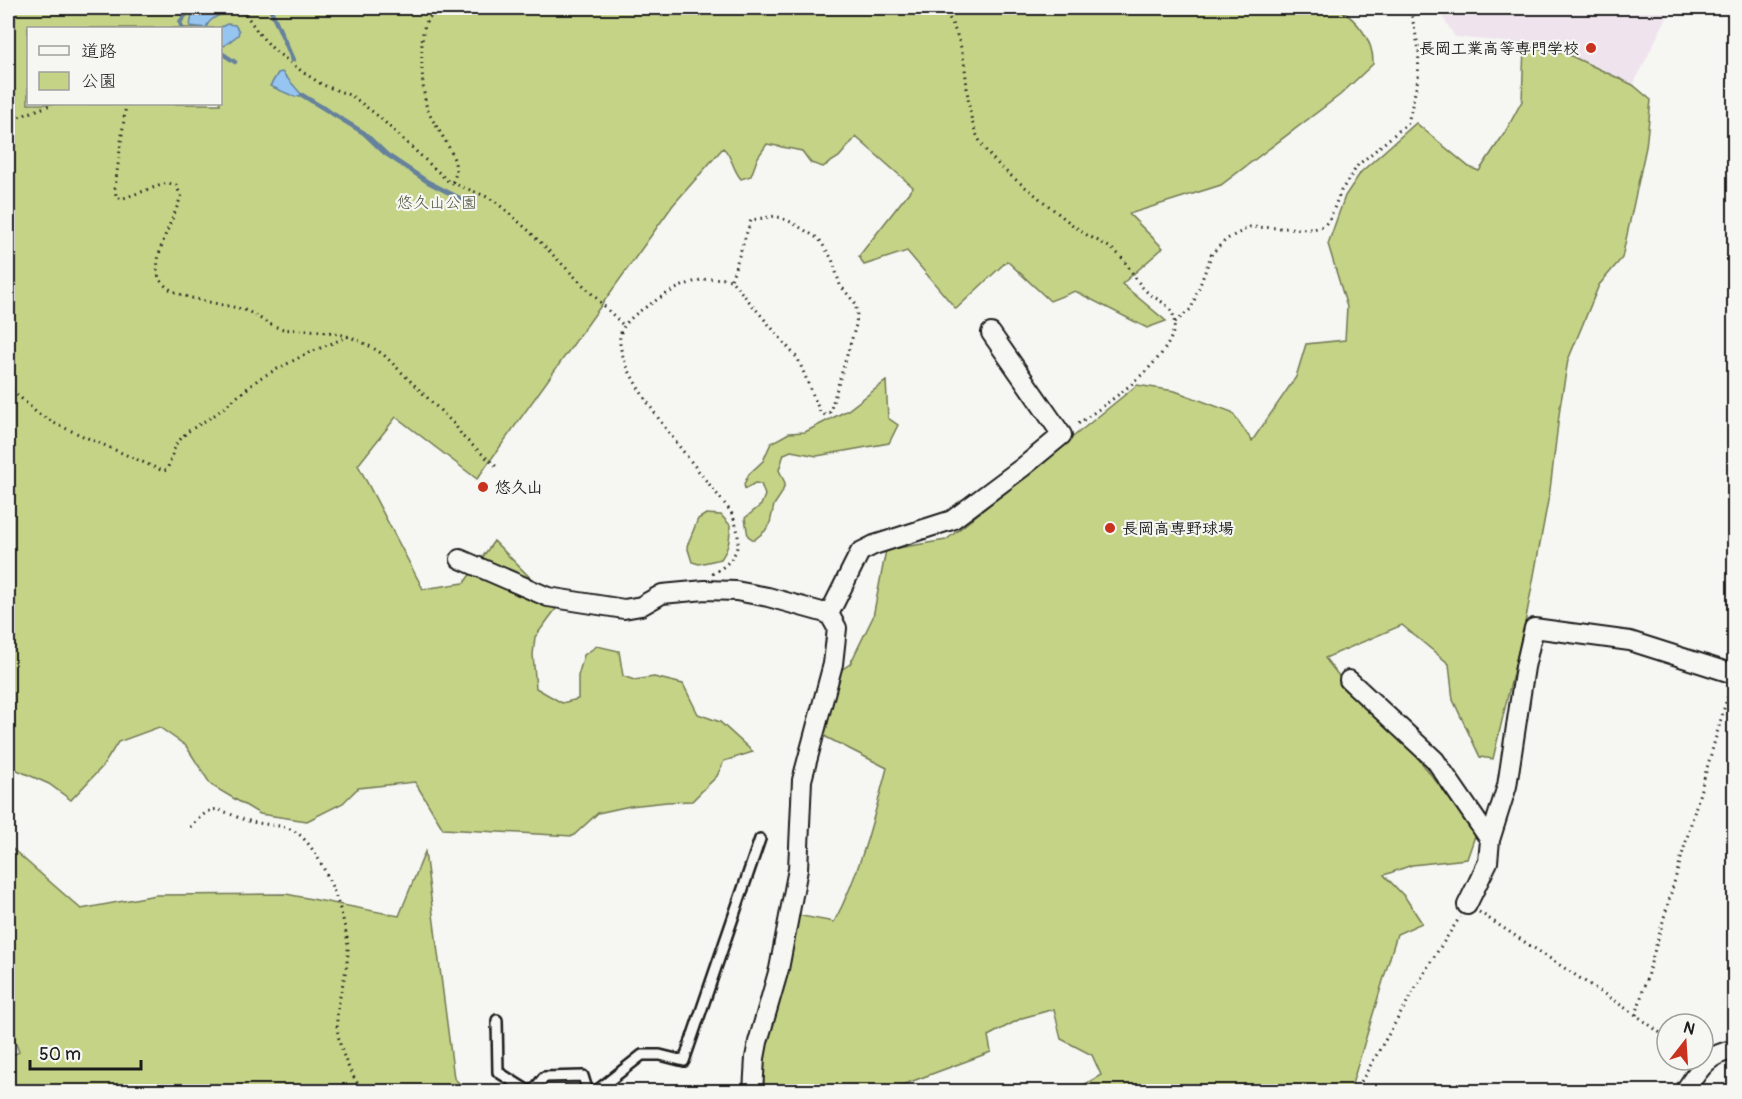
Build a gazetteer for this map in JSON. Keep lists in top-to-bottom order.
{
  "parks": ["悠久山公園"],
  "places": ["長岡工業高等専門学校", "悠久山", "長岡高専野球場"],
  "legend": ["道路", "公園"],
  "scale_bar": "50 m",
  "north": "top"
}
